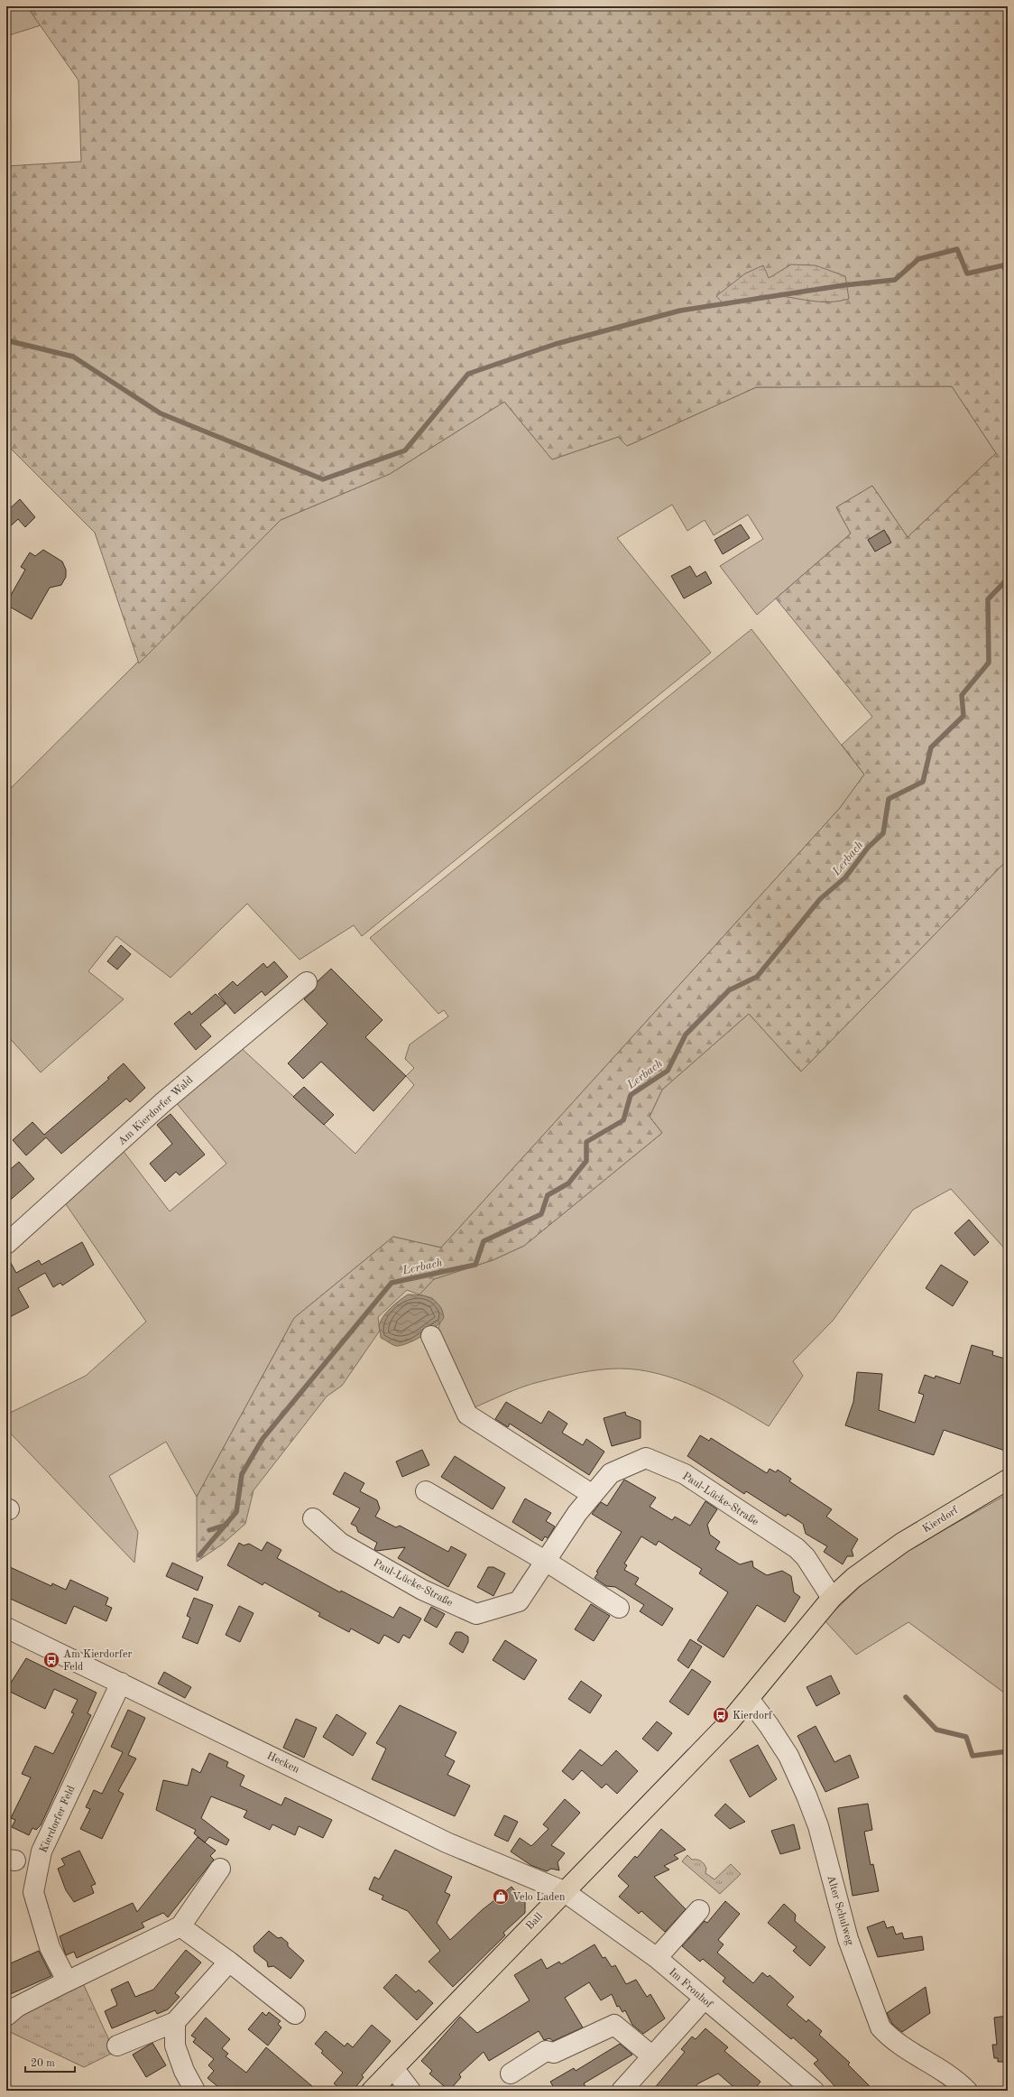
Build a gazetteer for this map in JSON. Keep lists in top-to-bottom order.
{
  "streets": {
    "main road": ["Kierdorf", "Ball"],
    "street": [
      "Am Kierdorfer Wald",
      "Paul-Lücke-Straße",
      "Hecken",
      "Kierdorfer Feld",
      "Alter Schulweg",
      "Im Fronhof"
    ]
  },
  "crossings": [
    ["Paul-Lücke-Straße", "Kierdorf"],
    ["Kierdorf", "Alter Schulweg"],
    ["Kierdorf", "Ball"],
    ["Hecken", "Kierdorfer Feld"],
    ["Hecken", "Ball"],
    ["Hecken", "Im Fronhof"],
    ["Ball", "Im Fronhof"]
  ],
  "water": ["Lerbach"],
  "places": {
    "bus stop": ["Am Kierdorfer Feld", "Kierdorf"],
    "shop": ["Velo Laden"]
  },
  "scale_bar": "20 m"
}
